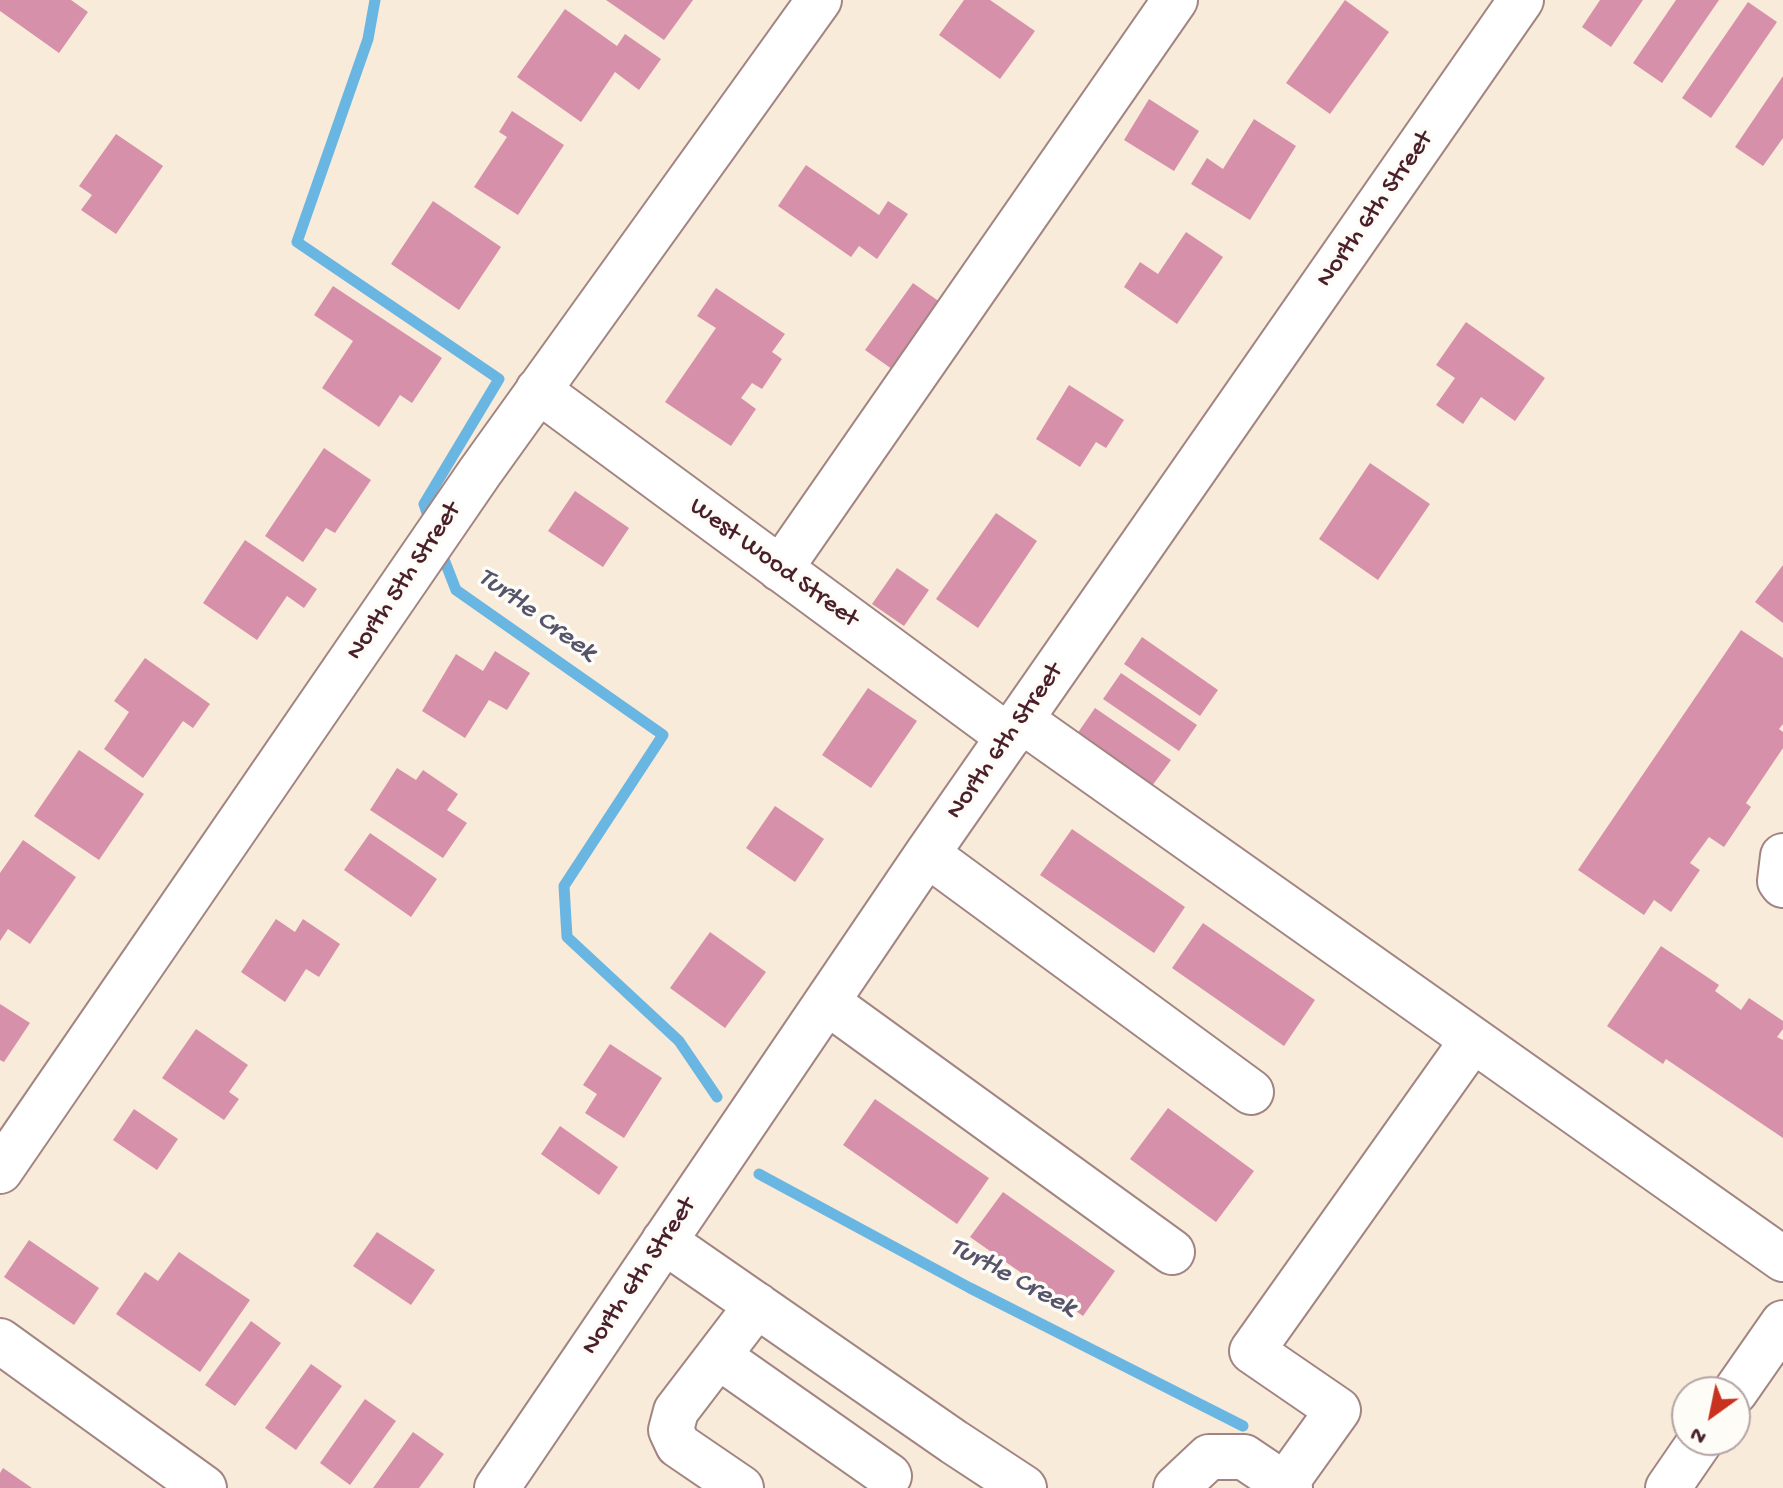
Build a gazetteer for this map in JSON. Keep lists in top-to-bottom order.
{
  "streets": {
    "street": ["North 6th Street", "West Wood Street", "North 5th Street"]
  },
  "crossings": [
    ["North 6th Street", "West Wood Street"],
    ["West Wood Street", "North 5th Street"]
  ],
  "water": ["Turtle Creek"],
  "north": "bottom left"
}
